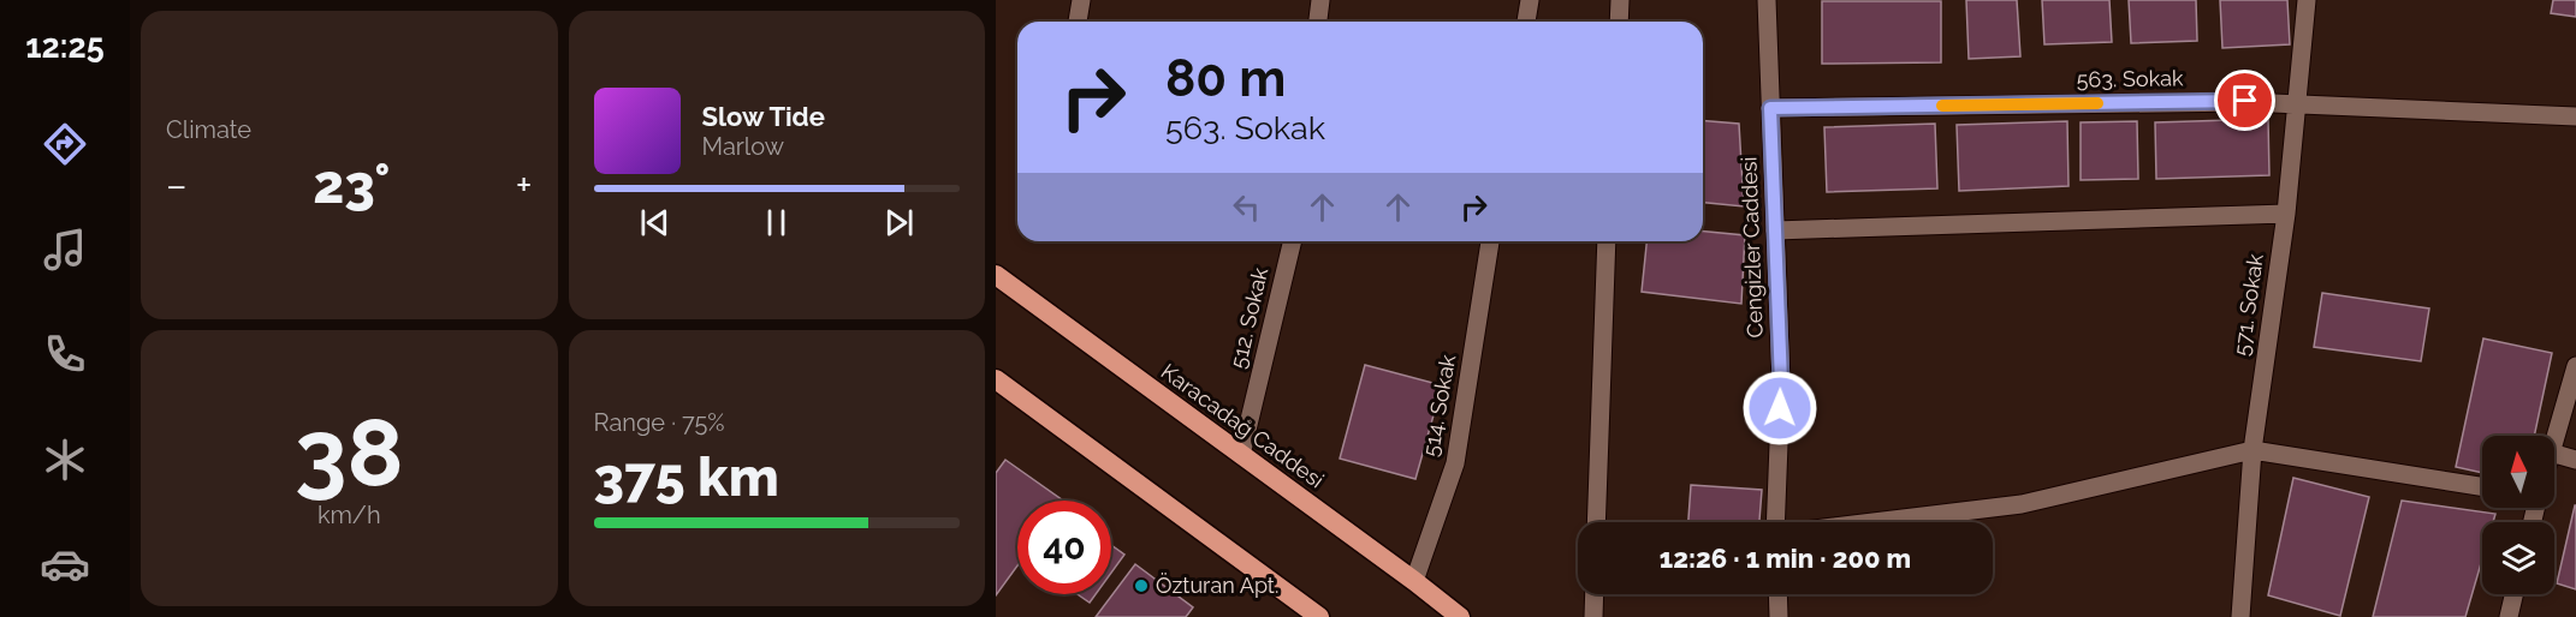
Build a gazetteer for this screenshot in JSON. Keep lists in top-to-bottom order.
{
  "streets": {
    "highway": ["Karacadağ Caddesi"],
    "street": [
      "563. Sokak",
      "Cengizler Caddesi",
      "571. Sokak",
      "512. Sokak",
      "514. Sokak"
    ]
  },
  "crossings": [
    ["563. Sokak", "Cengizler Caddesi"],
    ["563. Sokak", "571. Sokak"],
    ["512. Sokak", "Karacadağ Caddesi"],
    ["514. Sokak", "Karacadağ Caddesi"]
  ],
  "places": ["Özturan Apt."],
  "north": "top",
  "page": {
    "tabs": "12:25",
    "tile": [
      "Climate",
      ["38", "km/h"],
      ["Range · 75%", "375 km"]
    ],
    "turn": ["80 m", "563. Sokak"],
    "song": ["Slow Tide", "Marlow"],
    "heat": ["−", "23°", "+"],
    "limit": "40",
    "trip": "12:26 · 1 min · 200 m"
  }
}
